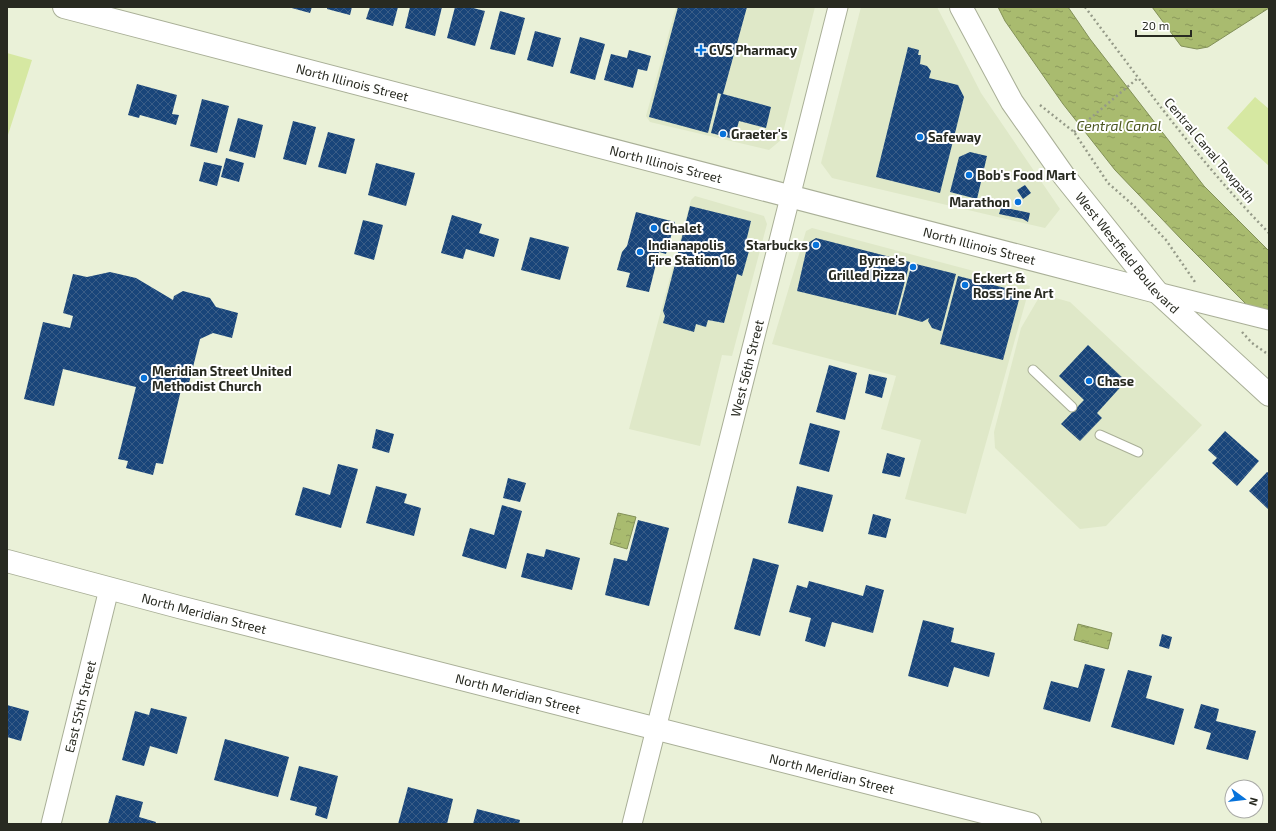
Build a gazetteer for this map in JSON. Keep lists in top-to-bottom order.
{
  "streets": {
    "main road": ["North Illinois Street", "West Westfield Boulevard", "North Meridian Street"],
    "street": ["West 56th Street", "East 55th Street"],
    "path": ["Central Canal Towpath"]
  },
  "crossings": [
    ["North Illinois Street", "West Westfield Boulevard"],
    ["North Illinois Street", "West 56th Street"],
    ["West 56th Street", "North Meridian Street"],
    ["North Meridian Street", "East 55th Street"]
  ],
  "water": ["Central Canal"],
  "places": {
    "health": ["CVS Pharmacy"],
    "other": [
      "Graeter's",
      "Safeway",
      "Bob's Food Mart",
      "Marathon",
      "Chalet",
      "Starbucks",
      "Indianapolis Fire Station 16",
      "Byrne's Grilled Pizza",
      "Eckert & Ross Fine Art",
      "Meridian Street United Methodist Church",
      "Chase"
    ]
  },
  "scale_bar": "20 m",
  "north": "right"
}
